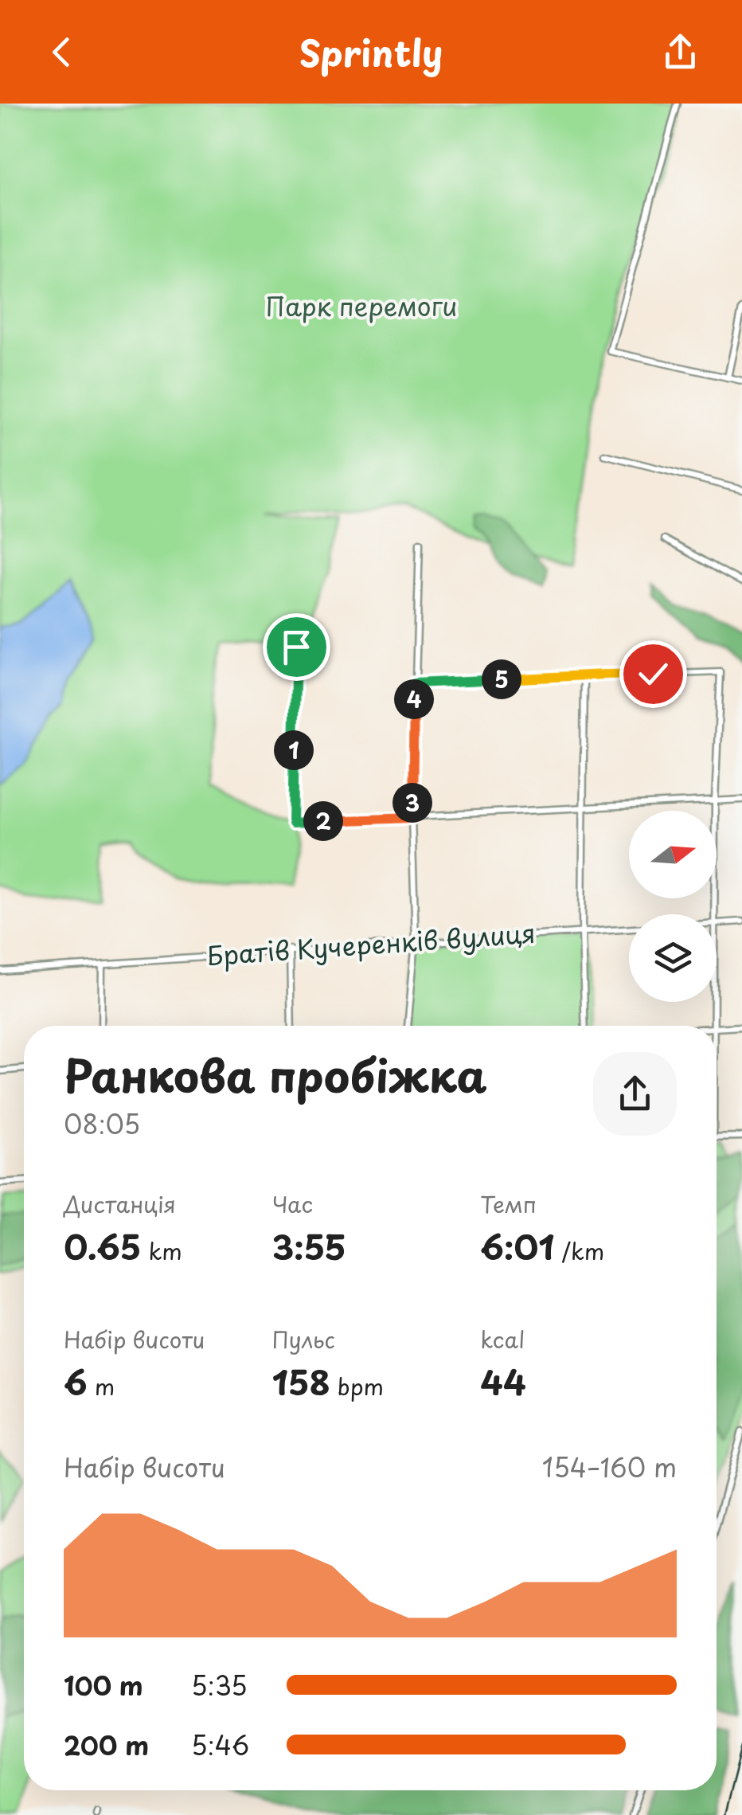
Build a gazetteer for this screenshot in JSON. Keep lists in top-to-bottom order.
{
  "streets": {
    "street": ["Братів Кучеренків вулиця"]
  },
  "parks": ["Парк перемоги"],
  "north": "right",
  "page": {
    "header": "Sprintly",
    "pins": [
      "5",
      "4",
      "1",
      "3",
      "2"
    ],
    "heading": ["Ранкова пробіжка", "08:05"],
    "stats": [
      ["Дистанція", "0.65 km"],
      ["Час", "3:55"],
      ["Темп", "6:01 /km"],
      ["Набір висоти", "6 m"],
      ["Пульс", "158 bpm"],
      ["kcal", "44"]
    ],
    "chart": ["Набір висоти", "154–160 m"],
    "list": [
      {
        "name": "100 m",
        "note": "5:35"
      },
      {
        "name": "200 m",
        "note": "5:46"
      }
    ]
  }
}
